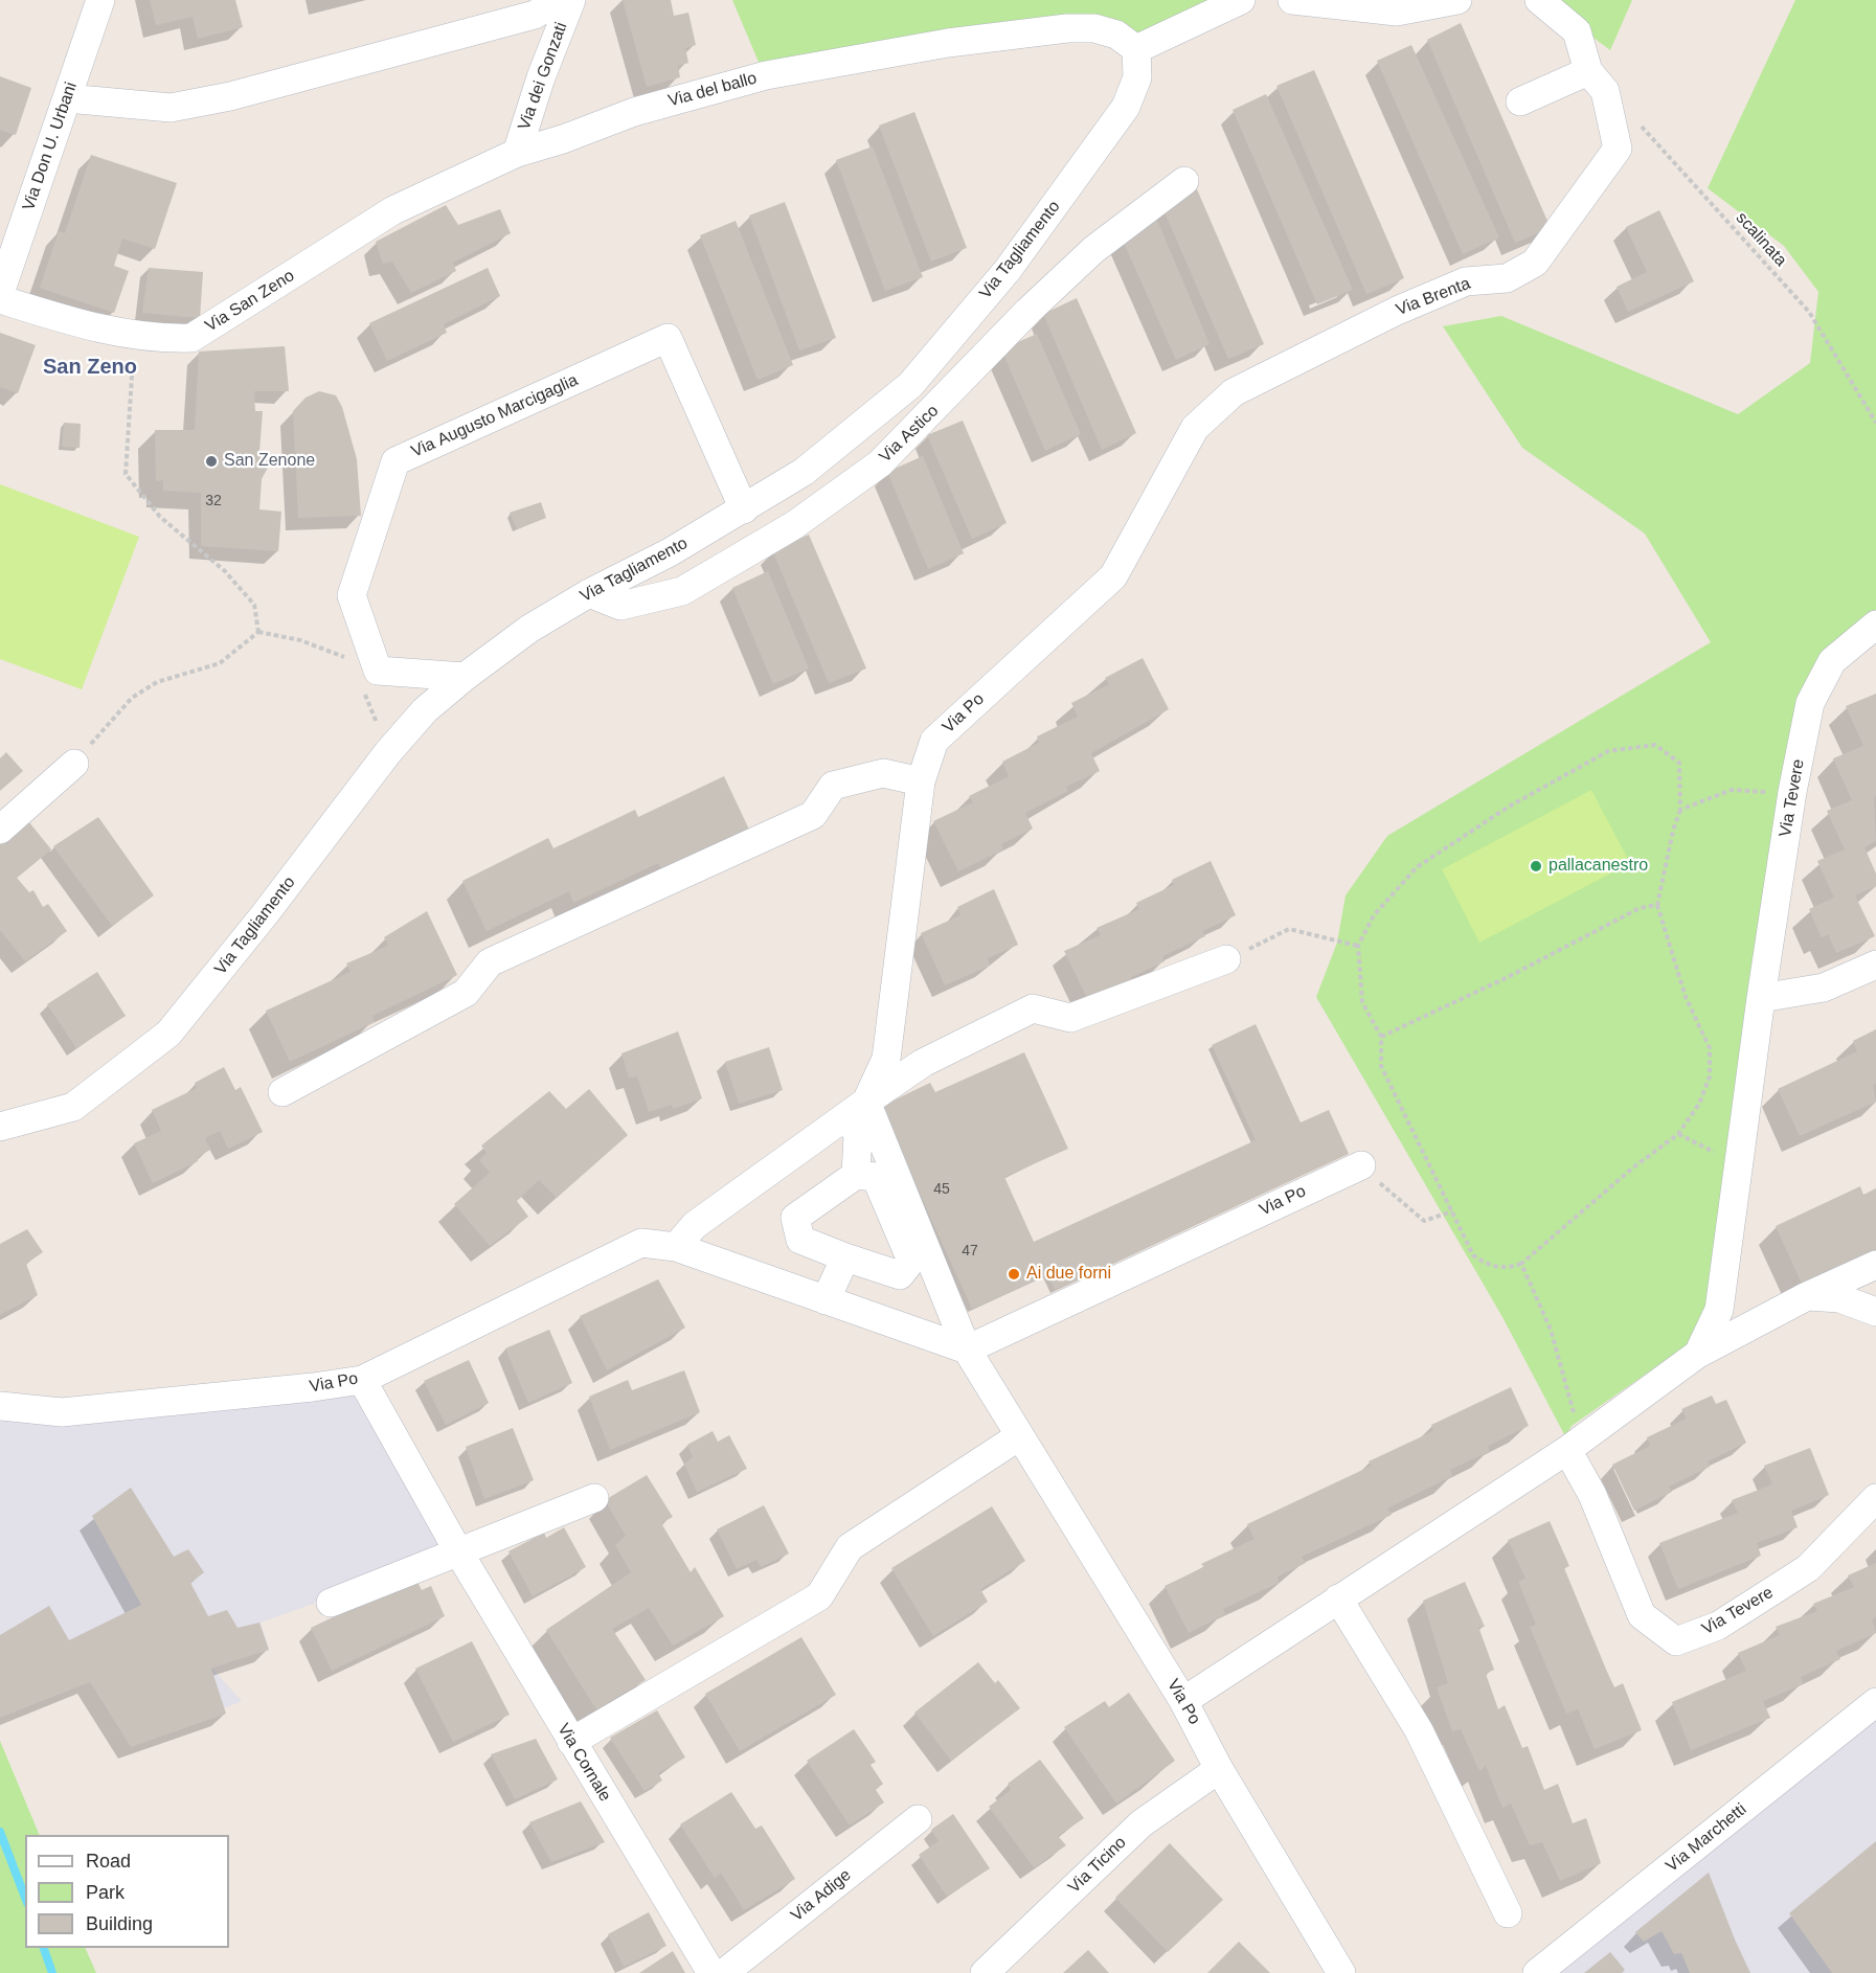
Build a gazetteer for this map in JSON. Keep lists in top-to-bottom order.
{
  "streets": {
    "street": [
      "Via dei Gonzati",
      "Via del ballo",
      "Via Don U. Urbani",
      "Via Tagliamento",
      "Via Brenta",
      "Via San Zeno",
      "Via Augusto Marcigaglia",
      "Via Astico",
      "Via Po",
      "Via Tevere",
      "Via Cornale",
      "Via Marchetti",
      "Via Ticino",
      "Via Adige"
    ],
    "path": ["scalinata"]
  },
  "crossings": [
    ["Via dei Gonzati", "Via del ballo"],
    ["Via del ballo", "Via Tagliamento"],
    ["Via del ballo", "Via San Zeno"],
    ["Via Tagliamento", "Via Augusto Marcigaglia"],
    ["Via Tagliamento", "Via Astico"],
    ["Via Brenta", "Via Po"],
    ["Via Po", "Via Tevere"],
    ["Via Po", "Via Cornale"],
    ["Via Po", "Via Ticino"]
  ],
  "districts": ["San Zeno"],
  "places": ["San Zenone", "pallacanestro", "Ai due forni"],
  "house_numbers": ["32", "45", "47"],
  "legend": ["Road", "Park", "Building"]
}
